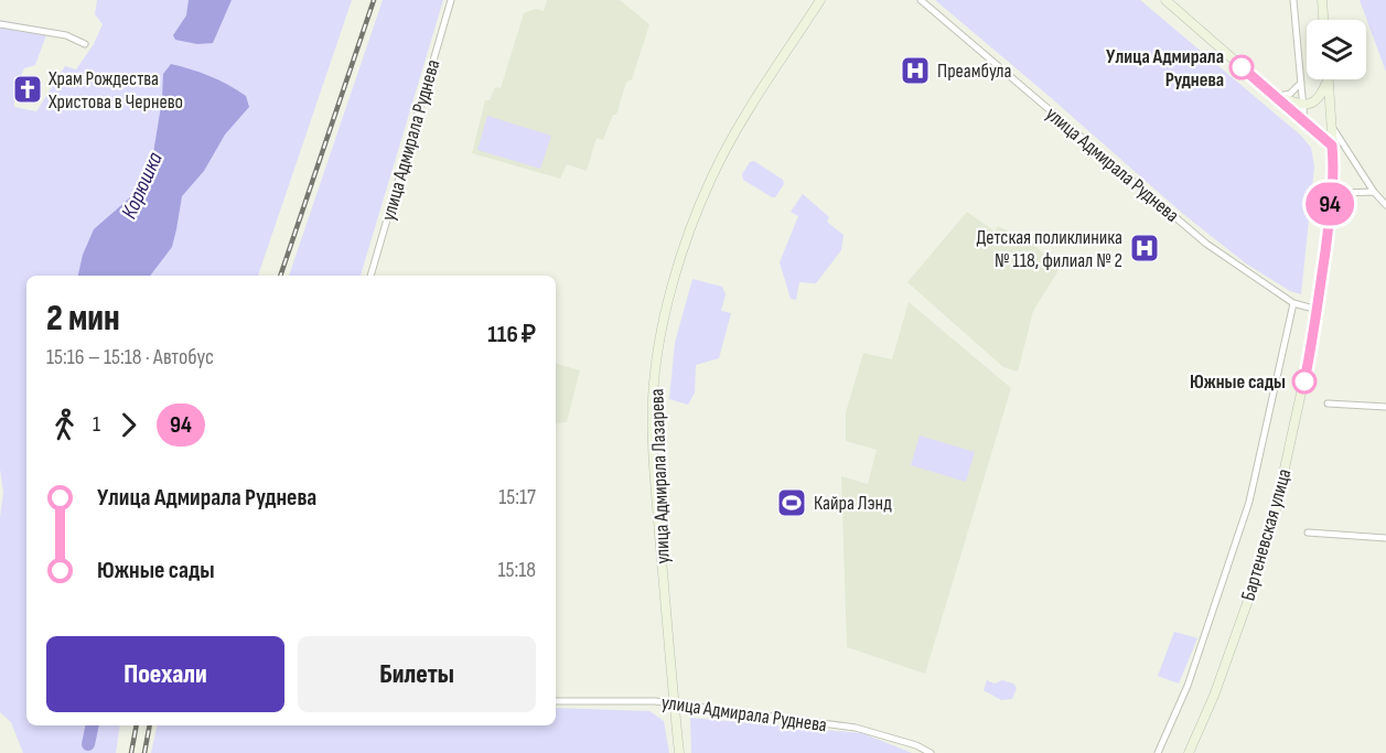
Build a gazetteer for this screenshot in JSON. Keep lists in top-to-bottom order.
{
  "streets": {
    "street": ["улица Адмирала Руднева", "улица Адмирала Лазарева", "Бартеневская улица"]
  },
  "crossings": [
    ["улица Адмирала Руднева", "улица Адмирала Лазарева"],
    ["улица Адмирала Руднева", "Бартеневская улица"]
  ],
  "water": ["Корюшка"],
  "places": {
    "other": ["Улица Адмирала Руднева", "Южные сады"],
    "hospital": ["Преамбула", "Детская поликлиника № 118, филиал № 2"],
    "church": ["Храм Рождества Христова в Чернево"],
    "sports": ["Кайра Лэнд"]
  },
  "lines": ["bus line 94"],
  "page": {
    "on_map": "94",
    "heading": ["2 мин", "15:16 – 15:18 · Автобус", "116 ₽"],
    "legs": ["1", "94"],
    "list": [
      {
        "name": "Улица Адмирала Руднева",
        "value": "15:17"
      },
      {
        "name": "Южные сады",
        "value": "15:18"
      }
    ],
    "buttons": ["Поехали", "Билеты"]
  }
}
